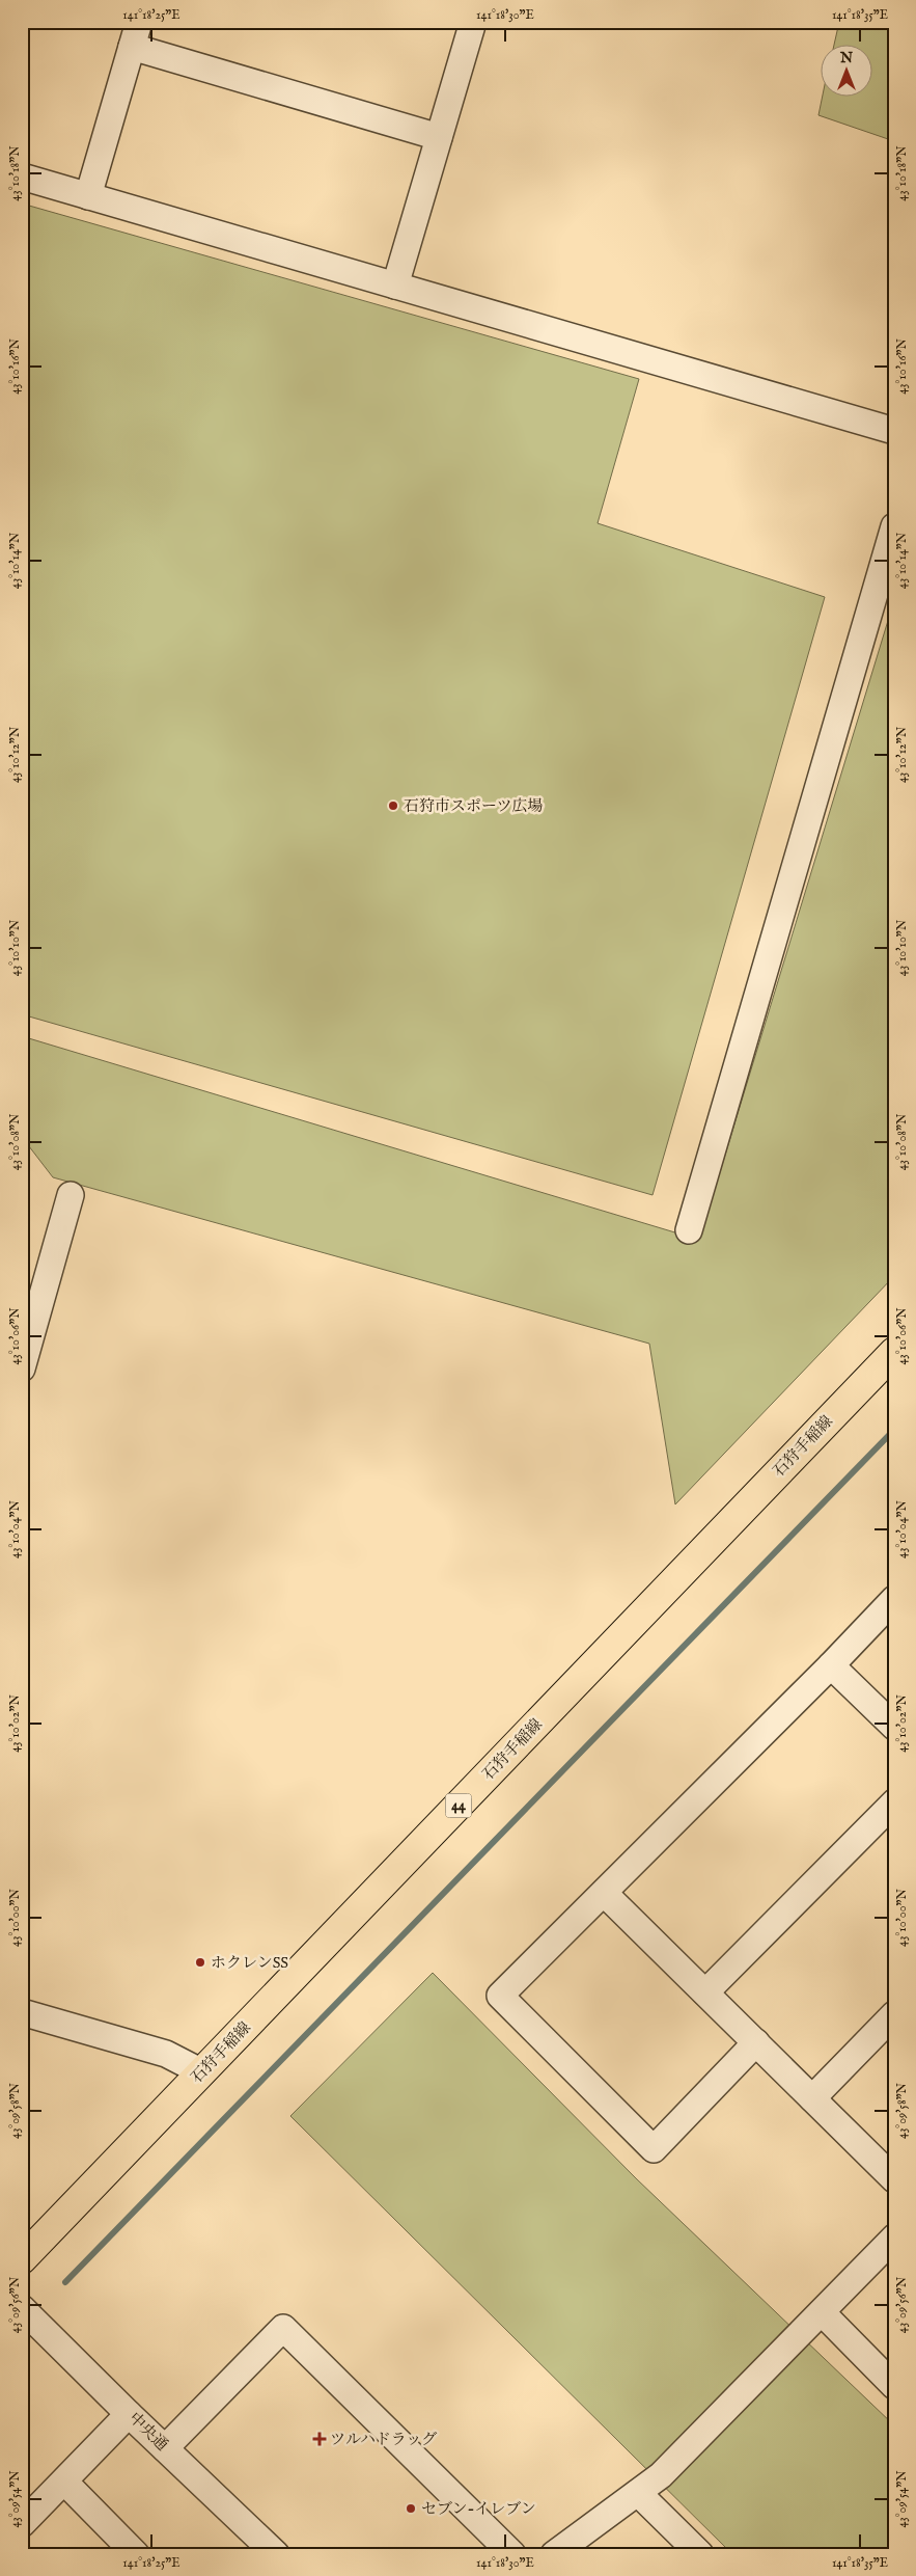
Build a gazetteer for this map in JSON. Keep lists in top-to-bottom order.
{
  "streets": {
    "main road": ["石狩手稲線", "44"],
    "street": ["中央通"]
  },
  "places": {
    "other": ["石狩市スポーツ広場", "ホクレンSS", "セブン-イレブン"],
    "health": ["ツルハドラッグ"]
  },
  "north": "top",
  "coordinates": [
    "141°18'25\"E",
    "141°18'30\"E",
    "141°18'35\"E",
    "43°10'18\"N",
    "43°10'16\"N",
    "43°10'14\"N",
    "43°10'12\"N",
    "43°10'10\"N",
    "43°10'08\"N",
    "43°10'06\"N",
    "43°10'04\"N",
    "43°10'02\"N",
    "43°10'00\"N",
    "43°09'58\"N",
    "43°09'56\"N",
    "43°09'54\"N"
  ]
}
